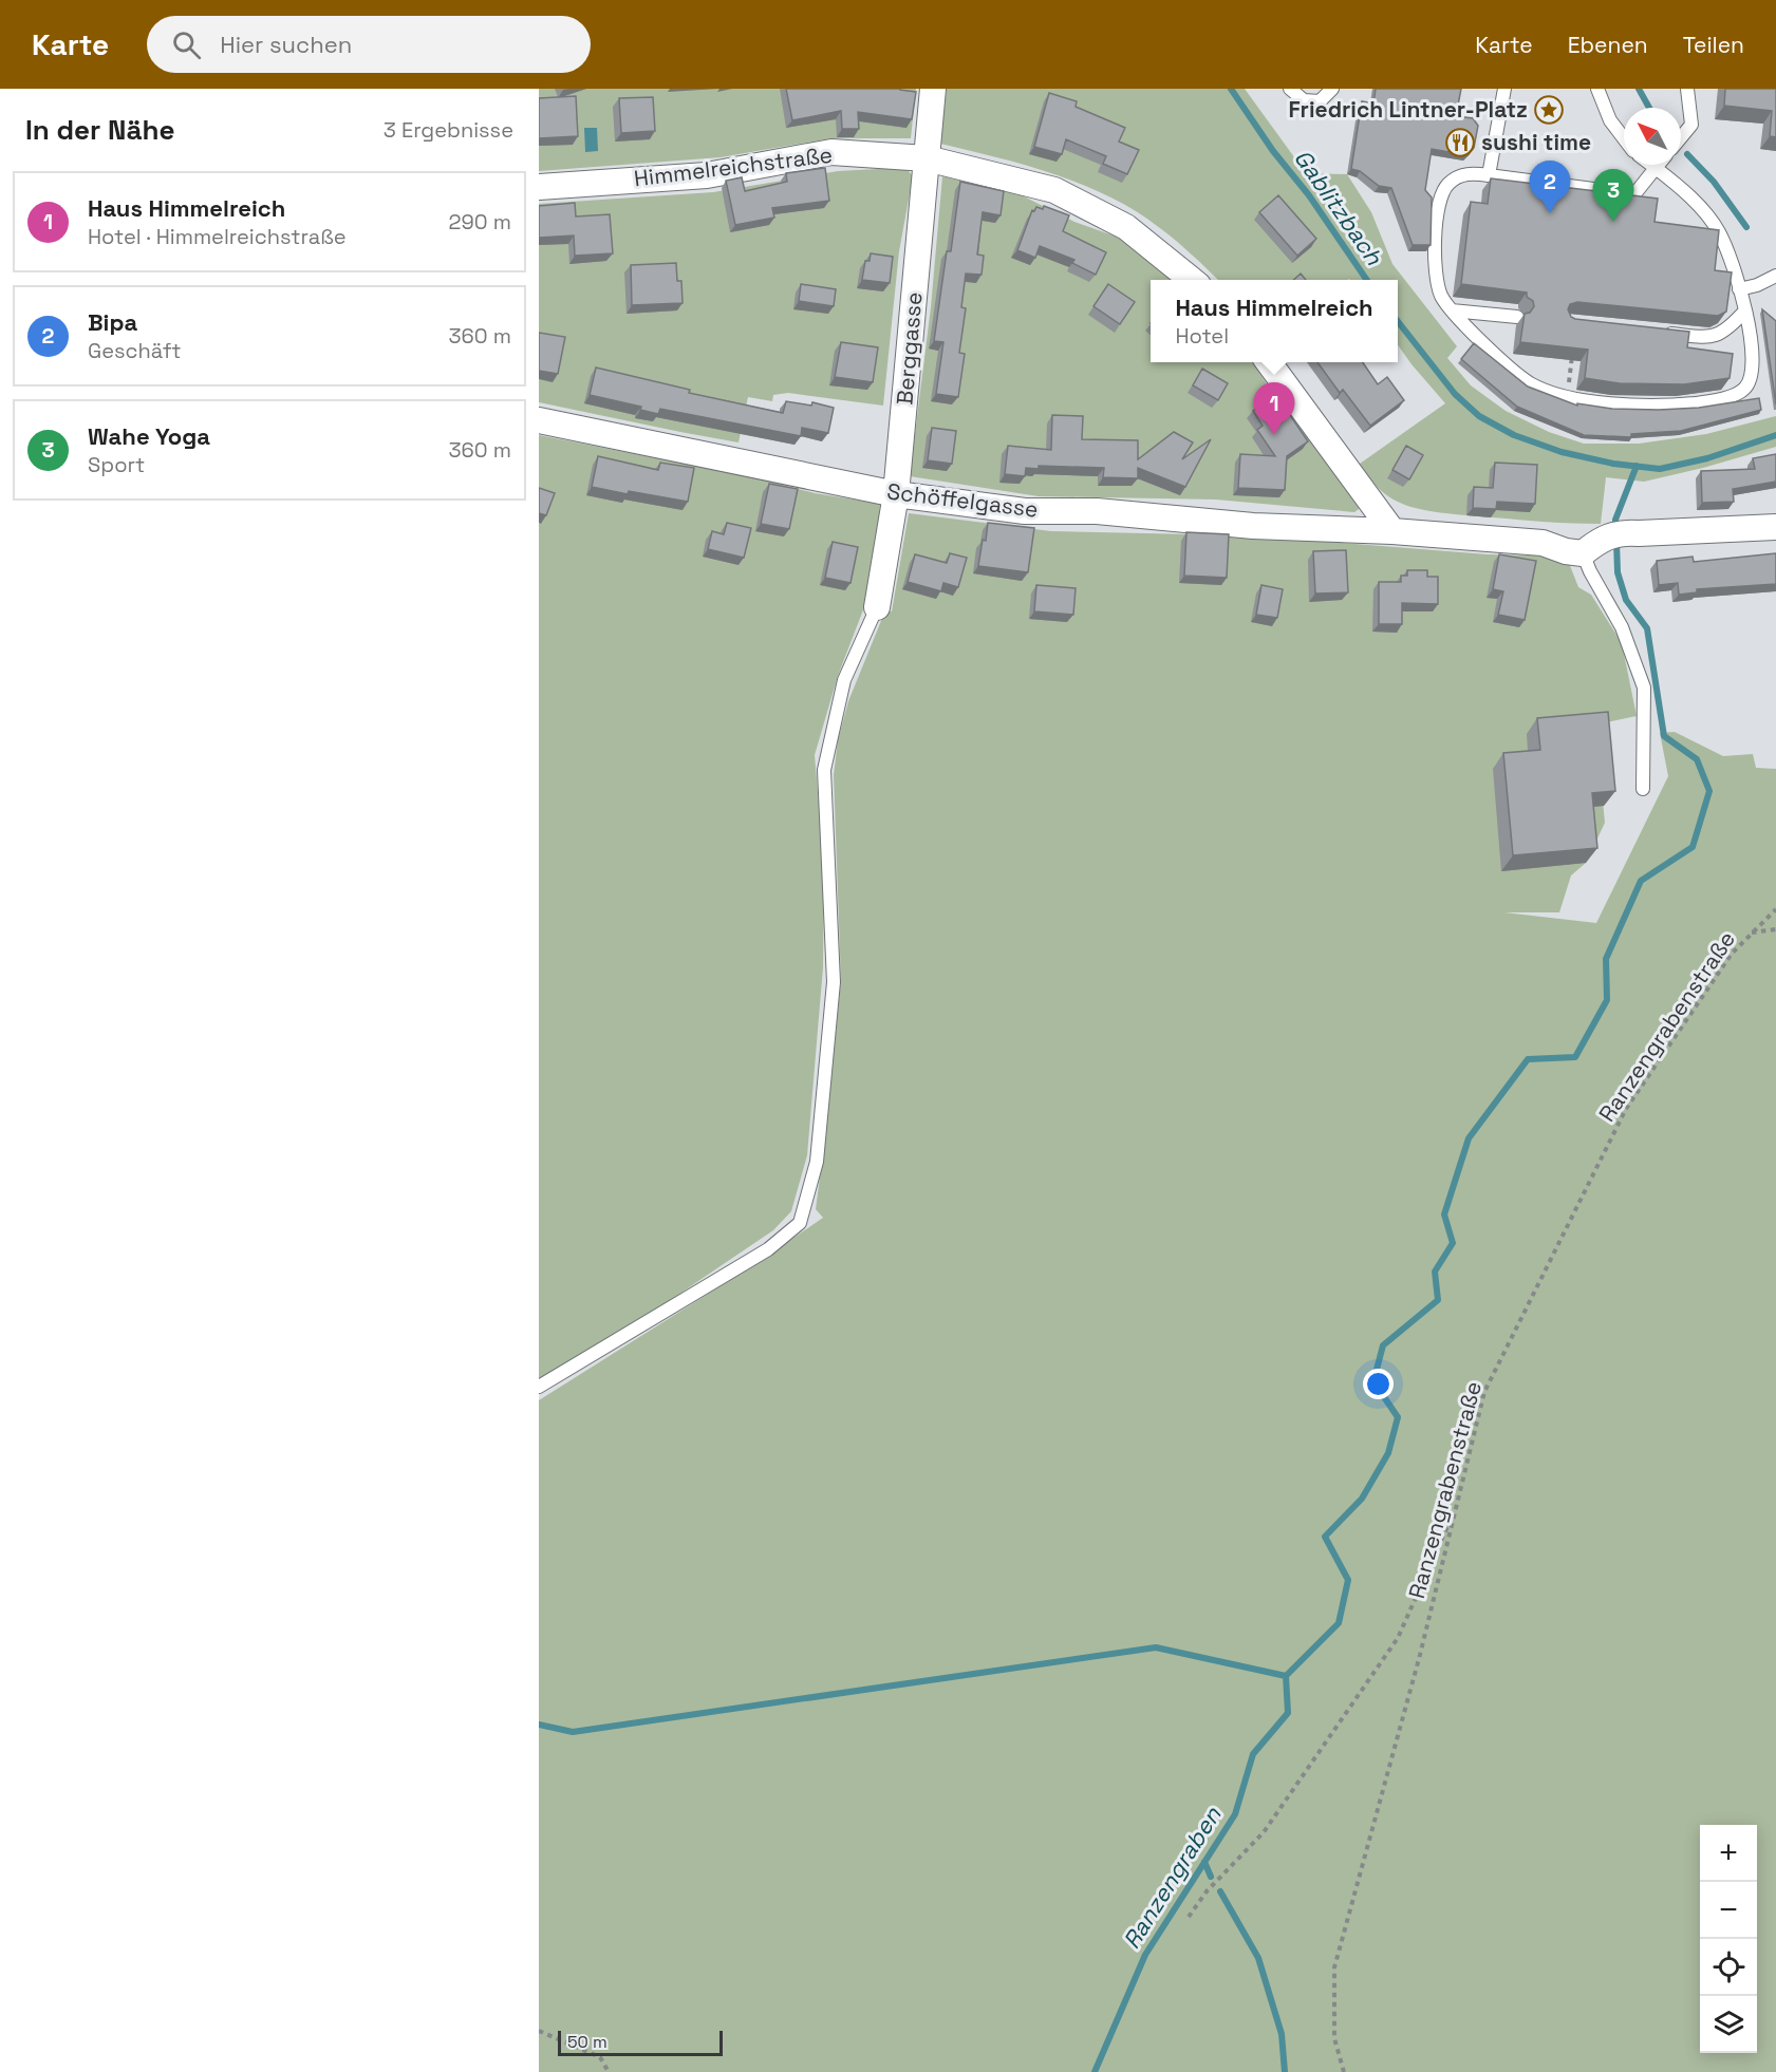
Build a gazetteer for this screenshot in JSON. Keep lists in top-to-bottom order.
{
  "streets": {
    "street": ["Himmelreichstraße", "Berggasse", "Schöffelgasse"],
    "path": ["Ranzengrabenstraße"]
  },
  "crossings": [
    ["Himmelreichstraße", "Berggasse"],
    ["Berggasse", "Schöffelgasse"]
  ],
  "water": ["Gablitzbach", "Ranzengraben"],
  "places": {
    "place": ["Friedrich Lintner-Platz"],
    "restaurant": ["sushi time"]
  },
  "scale_bar": "50 m",
  "north": "top left",
  "page": {
    "header": "Karte",
    "search": "Hier suchen",
    "nav": ["Karte", "Ebenen", "Teilen"],
    "heading": ["In der Nähe", "3 Ergebnisse"],
    "pins": ["2", "3", "1"],
    "list": [
      {
        "mark": "1",
        "name": "Haus Himmelreich",
        "note": "Hotel · Himmelreichstraße",
        "value": "290 m"
      },
      {
        "mark": "2",
        "name": "Bipa",
        "note": "Geschäft",
        "value": "360 m"
      },
      {
        "mark": "3",
        "name": "Wahe Yoga",
        "note": "Sport",
        "value": "360 m"
      }
    ],
    "popup": ["Haus Himmelreich", "Hotel"],
    "map_buttons": ["+", "−"],
    "scale": "50 m"
  }
}
